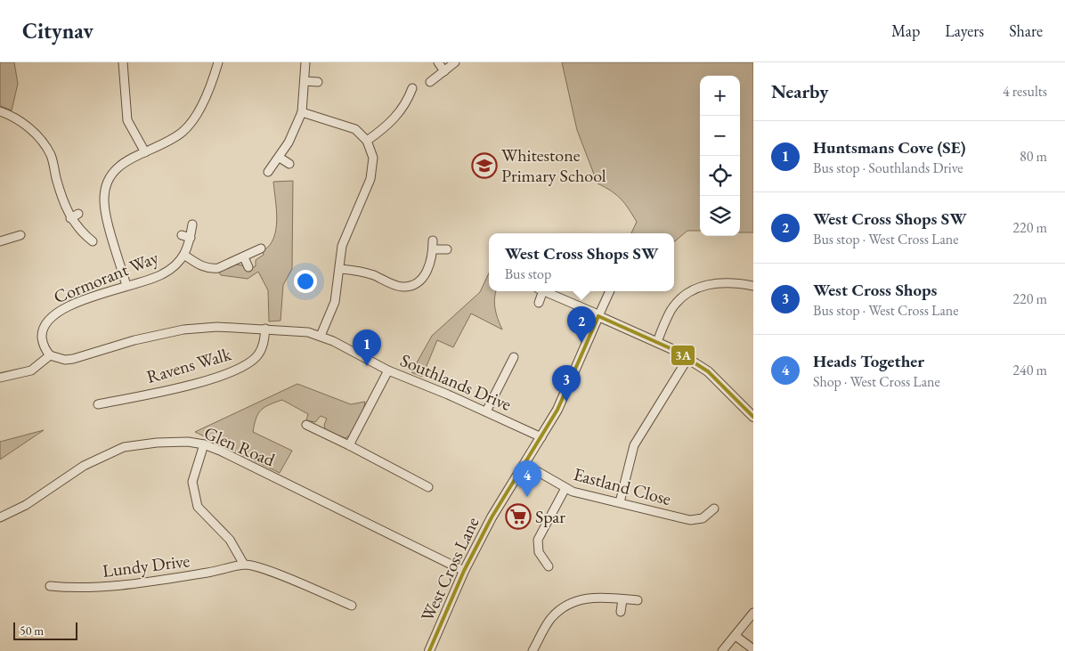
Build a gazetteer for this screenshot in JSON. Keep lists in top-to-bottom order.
{
  "streets": {
    "street": [
      "Cormorant Way",
      "Ravens Walk",
      "Southlands Drive",
      "Glen Road",
      "Eastland Close",
      "Lundy Drive",
      "West Cross Lane"
    ]
  },
  "crossings": [
    ["Cormorant Way", "Southlands Drive"],
    ["Ravens Walk", "Southlands Drive"],
    ["Southlands Drive", "West Cross Lane"],
    ["Glen Road", "West Cross Lane"],
    ["Eastland Close", "West Cross Lane"]
  ],
  "places": {
    "school or university": ["Whitestone Primary School"],
    "supermarket": ["Spar"]
  },
  "lines": ["transit line 3A"],
  "scale_bar": "50 m",
  "page": {
    "header": "Citynav",
    "nav": ["Map", "Layers", "Share"],
    "heading": ["Nearby", "4 results"],
    "map_buttons": ["+", "−"],
    "list": [
      {
        "mark": "1",
        "name": "Huntsmans Cove (SE)",
        "note": "Bus stop · Southlands Drive",
        "value": "80 m"
      },
      {
        "mark": "2",
        "name": "West Cross Shops SW",
        "note": "Bus stop · West Cross Lane",
        "value": "220 m"
      },
      {
        "mark": "3",
        "name": "West Cross Shops",
        "note": "Bus stop · West Cross Lane",
        "value": "220 m"
      },
      {
        "mark": "4",
        "name": "Heads Together",
        "note": "Shop · West Cross Lane",
        "value": "240 m"
      }
    ],
    "popup": ["West Cross Shops SW", "Bus stop"],
    "pins": [
      "2",
      "1",
      "3",
      "4"
    ],
    "scale": "50 m"
  }
}
